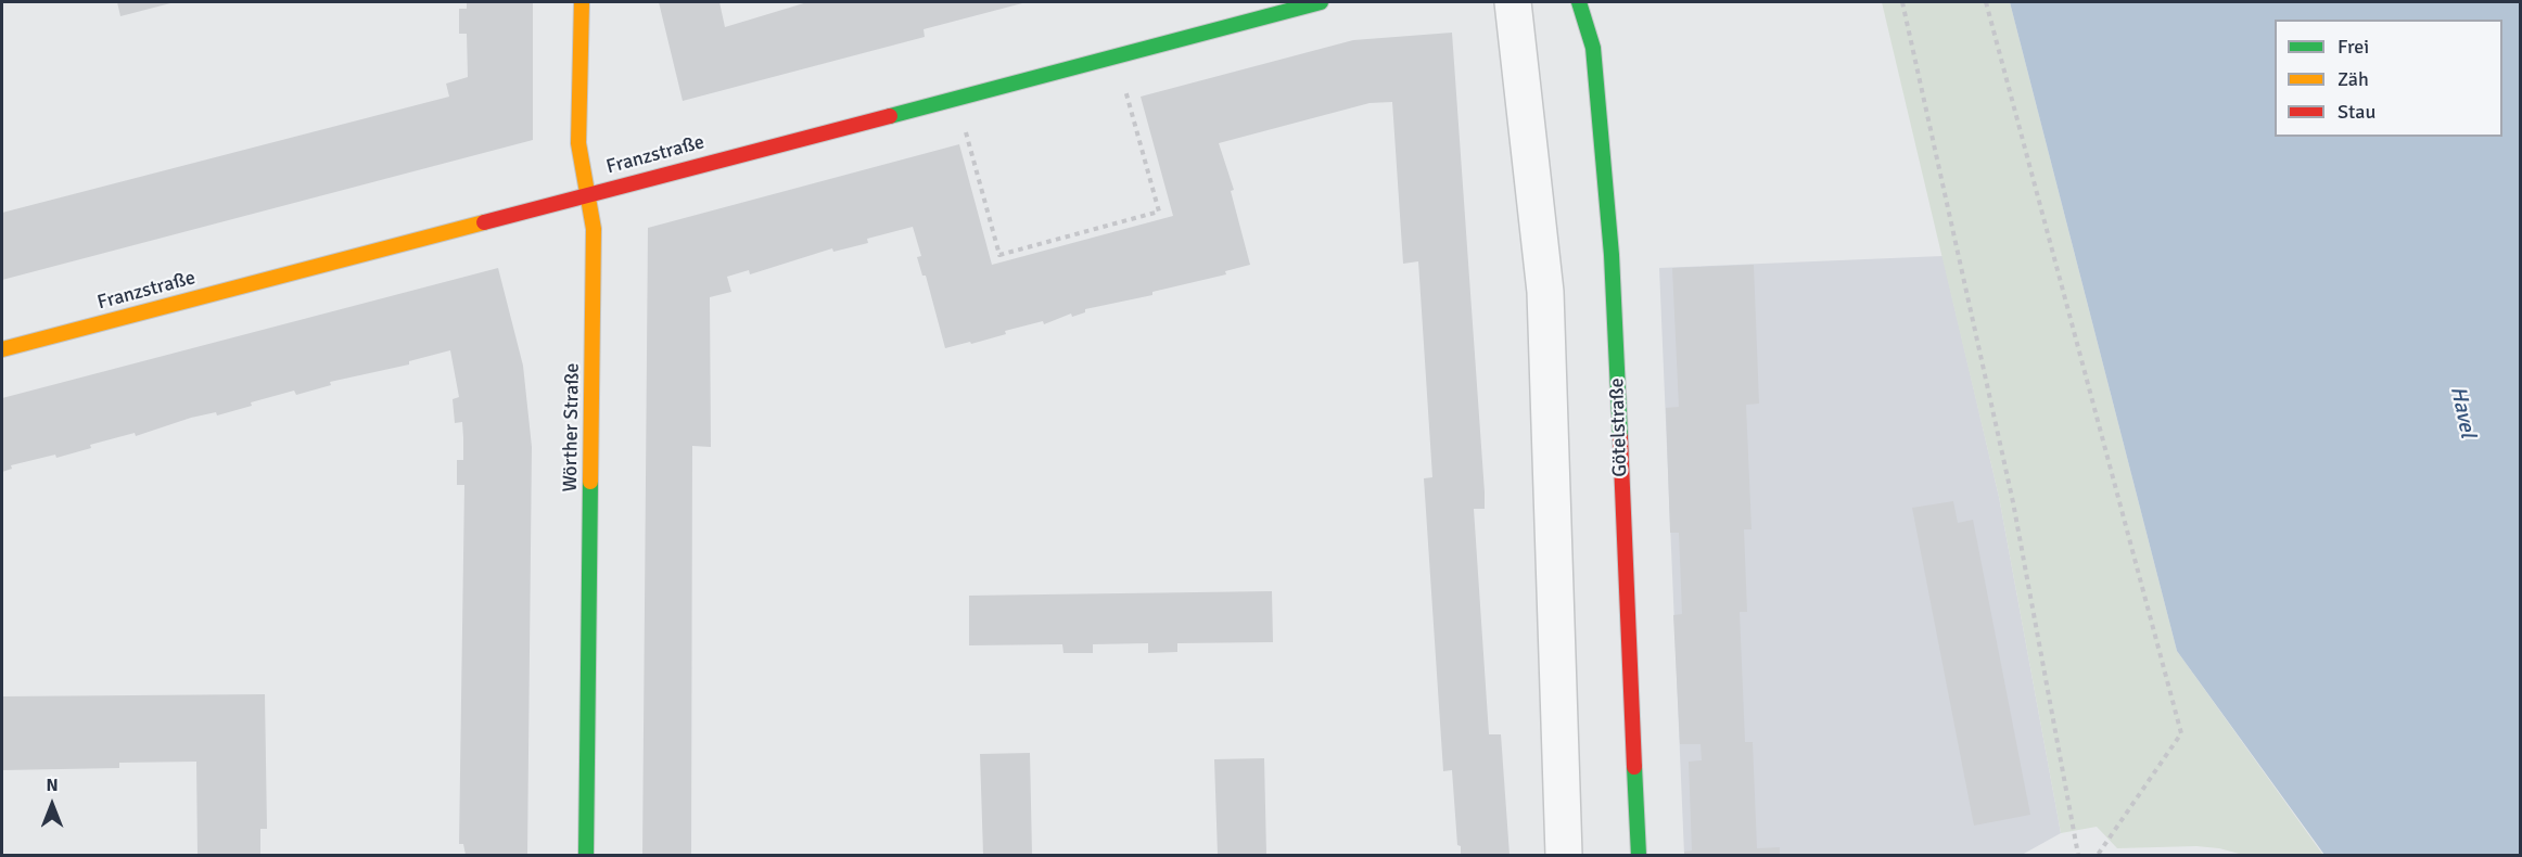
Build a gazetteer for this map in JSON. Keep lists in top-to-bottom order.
{
  "streets": {
    "street": ["Franzstraße", "Wörther Straße", "Götelstraße"]
  },
  "crossings": [
    ["Franzstraße", "Wörther Straße"]
  ],
  "water": ["Havel"],
  "legend": ["Frei", "Zäh", "Stau"],
  "north": "top"
}
